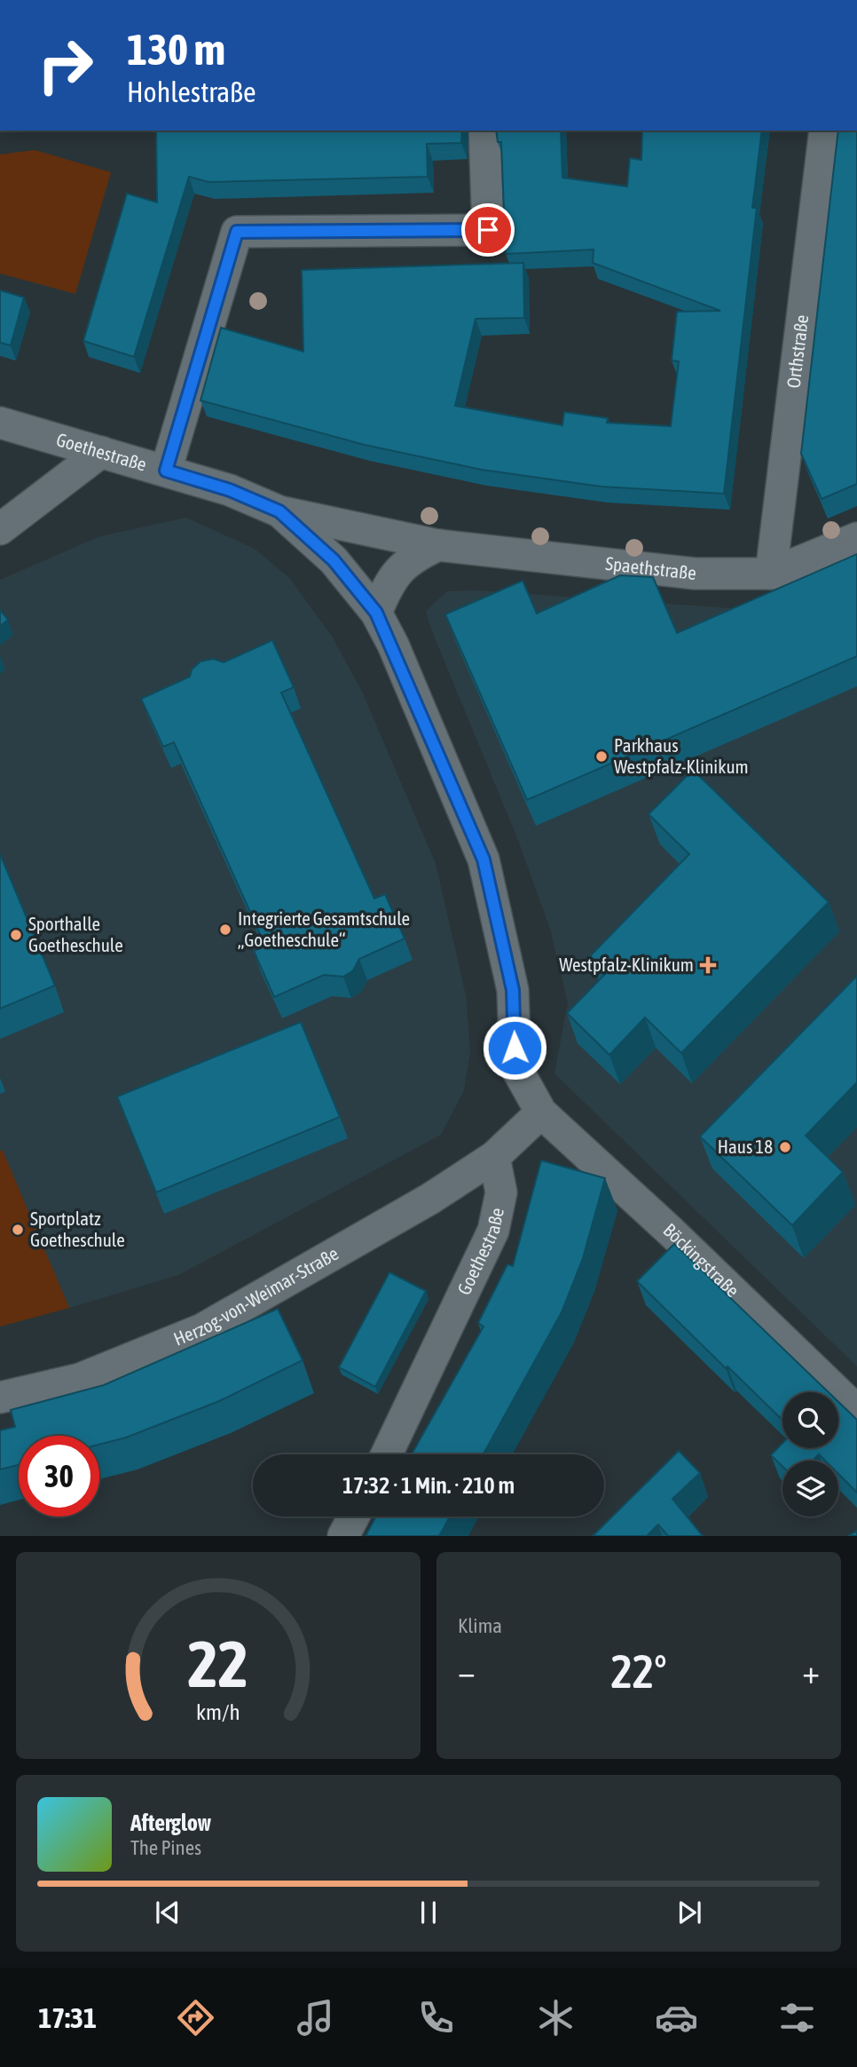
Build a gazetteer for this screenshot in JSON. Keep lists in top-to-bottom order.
{
  "streets": {
    "street": [
      "Orthstraße",
      "Goethestraße",
      "Spaethstraße",
      "Böckingstraße",
      "Herzog-von-Weimar-Straße"
    ]
  },
  "crossings": [
    ["Orthstraße", "Spaethstraße"],
    ["Goethestraße", "Spaethstraße"],
    ["Goethestraße", "Böckingstraße"],
    ["Goethestraße", "Herzog-von-Weimar-Straße"]
  ],
  "places": {
    "other": [
      "Parkhaus Westpfalz-Klinikum",
      "Integrierte Gesamtschule „Goetheschule“",
      "Sporthalle Goetheschule",
      "Haus 18",
      "Sportplatz Goetheschule"
    ],
    "health": ["Westpfalz-Klinikum"]
  },
  "page": {
    "turn": ["130 m", "Hohlestraße"],
    "limit": "30",
    "trip": "17:32 · 1 Min. · 210 m",
    "tile": "Klima",
    "heat": ["−", "22°", "+"],
    "song": ["Afterglow", "The Pines"],
    "tabs": "17:31",
    "gauge": ["22", "km/h"]
  }
}
